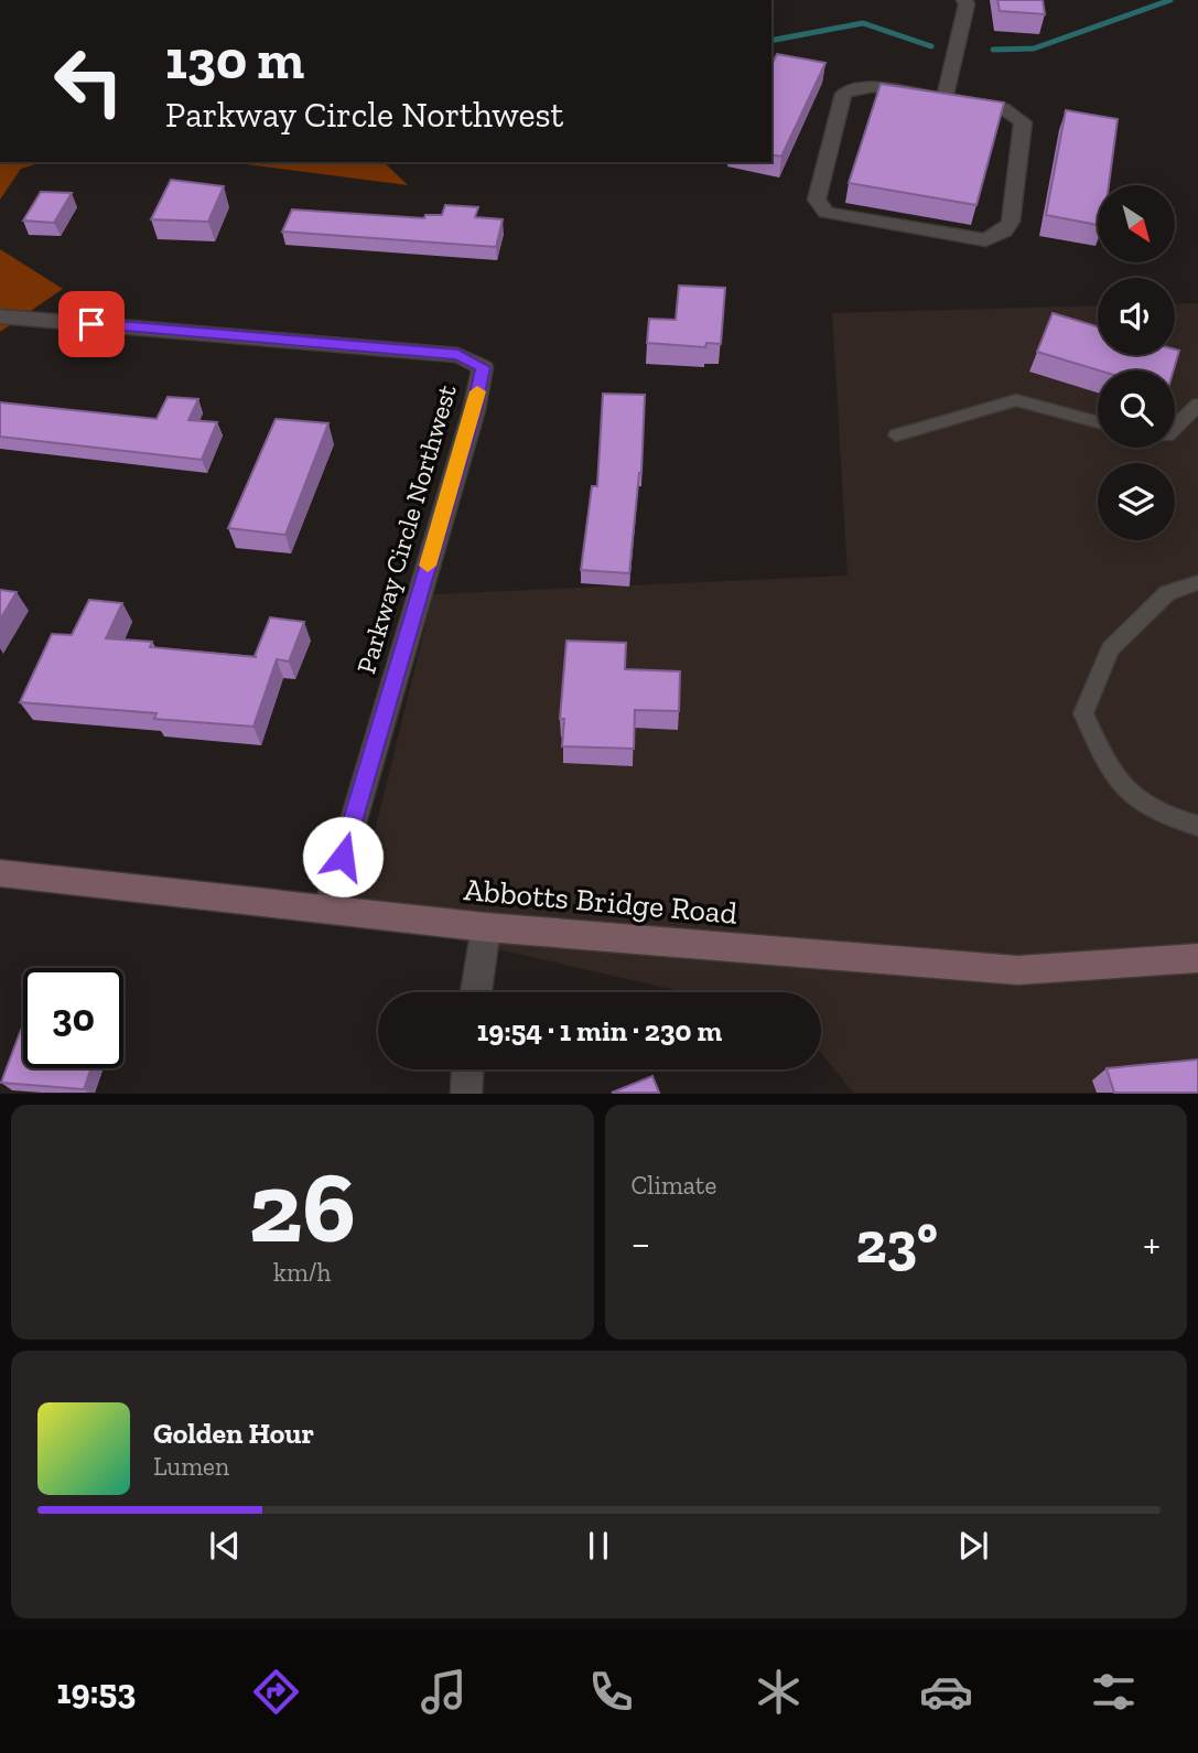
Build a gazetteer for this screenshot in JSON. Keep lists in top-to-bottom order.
{
  "streets": {
    "main road": ["Abbotts Bridge Road"],
    "street": ["Parkway Circle Northwest"]
  },
  "crossings": [
    ["Parkway Circle Northwest", "Abbotts Bridge Road"]
  ],
  "north": "bottom right",
  "page": {
    "turn": ["130 m", "Parkway Circle Northwest"],
    "limit": "30",
    "trip": "19:54 · 1 min · 230 m",
    "tile": [
      ["26", "km/h"],
      "Climate"
    ],
    "heat": ["−", "23°", "+"],
    "song": ["Golden Hour", "Lumen"],
    "tabs": "19:53"
  }
}
